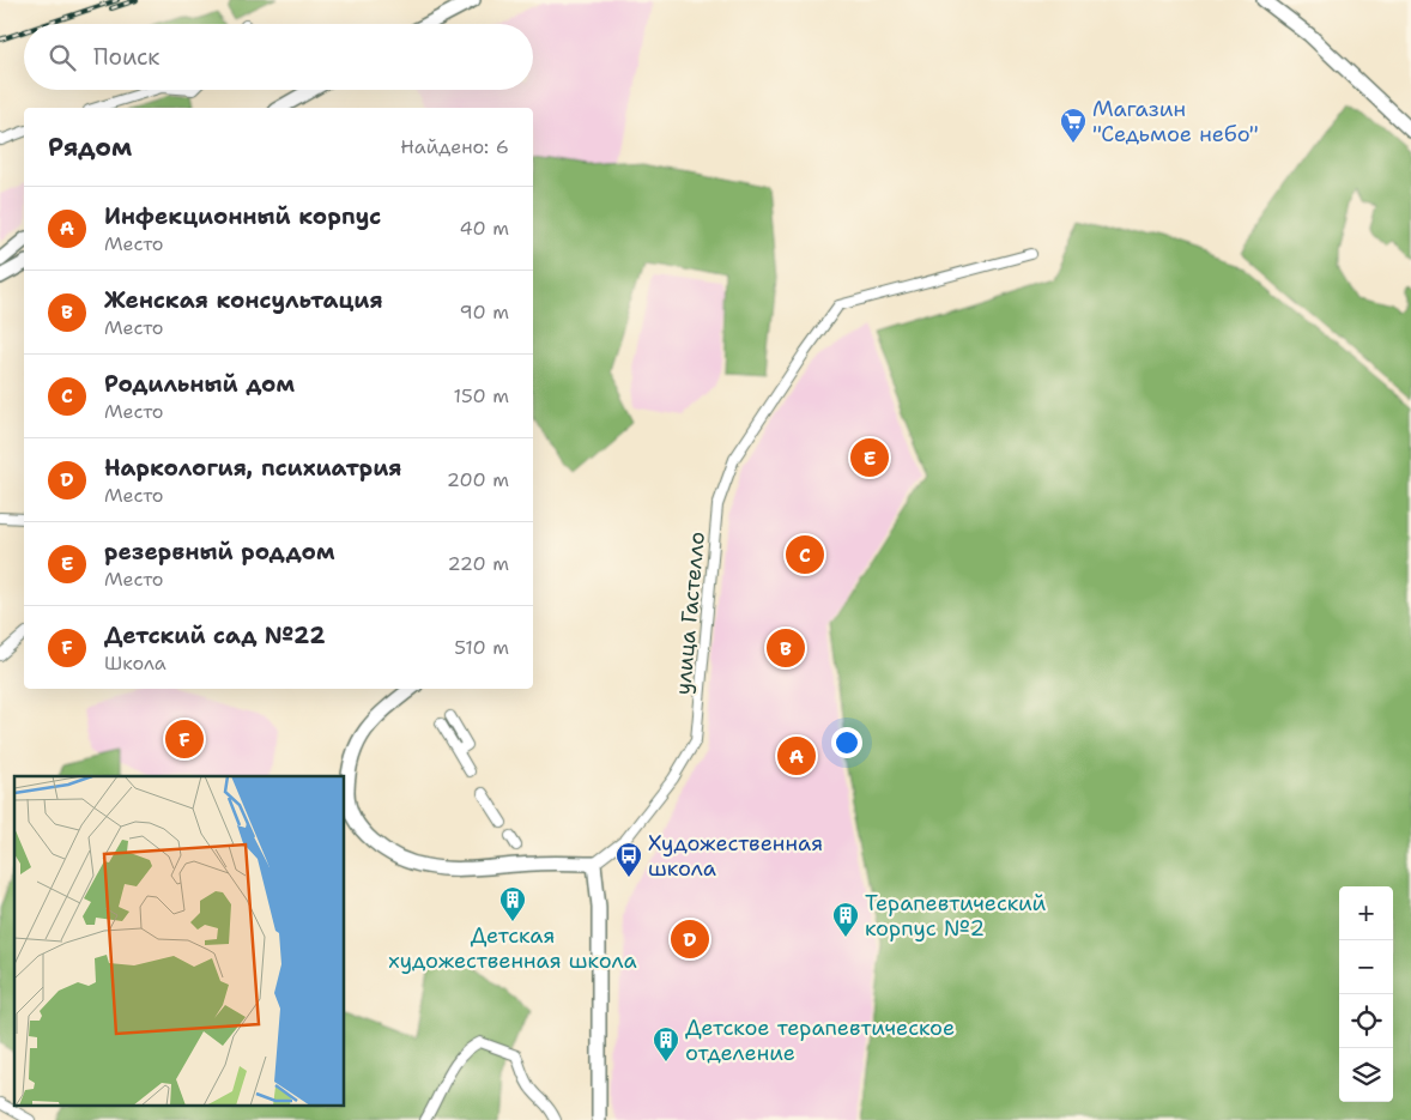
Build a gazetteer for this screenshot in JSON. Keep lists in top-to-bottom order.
{
  "streets": {
    "street": ["улица Гастелло"]
  },
  "places": {
    "supermarket": ["Магазин \"Седьмое небо\""],
    "bus stop": ["Художественная школа"],
    "building": ["Детская художественная школа", "Терапевтический корпус №2", "Детское терапевтическое отделение"]
  },
  "page": {
    "search": "Поиск",
    "heading": ["Рядом", "Найдено: 6"],
    "list": [
      {
        "mark": "A",
        "name": "Инфекционный корпус",
        "note": "Место",
        "value": "40 m"
      },
      {
        "mark": "B",
        "name": "Женская консультация",
        "note": "Место",
        "value": "90 m"
      },
      {
        "mark": "C",
        "name": "Родильный дом",
        "note": "Место",
        "value": "150 m"
      },
      {
        "mark": "D",
        "name": "Наркология, психиатрия",
        "note": "Место",
        "value": "200 m"
      },
      {
        "mark": "E",
        "name": "резервный роддом",
        "note": "Место",
        "value": "220 m"
      },
      {
        "mark": "F",
        "name": "Детский сад №22",
        "note": "Школа",
        "value": "510 m"
      }
    ],
    "pins": [
      "E",
      "C",
      "B",
      "F",
      "A",
      "D"
    ],
    "map_buttons": ["+", "−"]
  }
}
